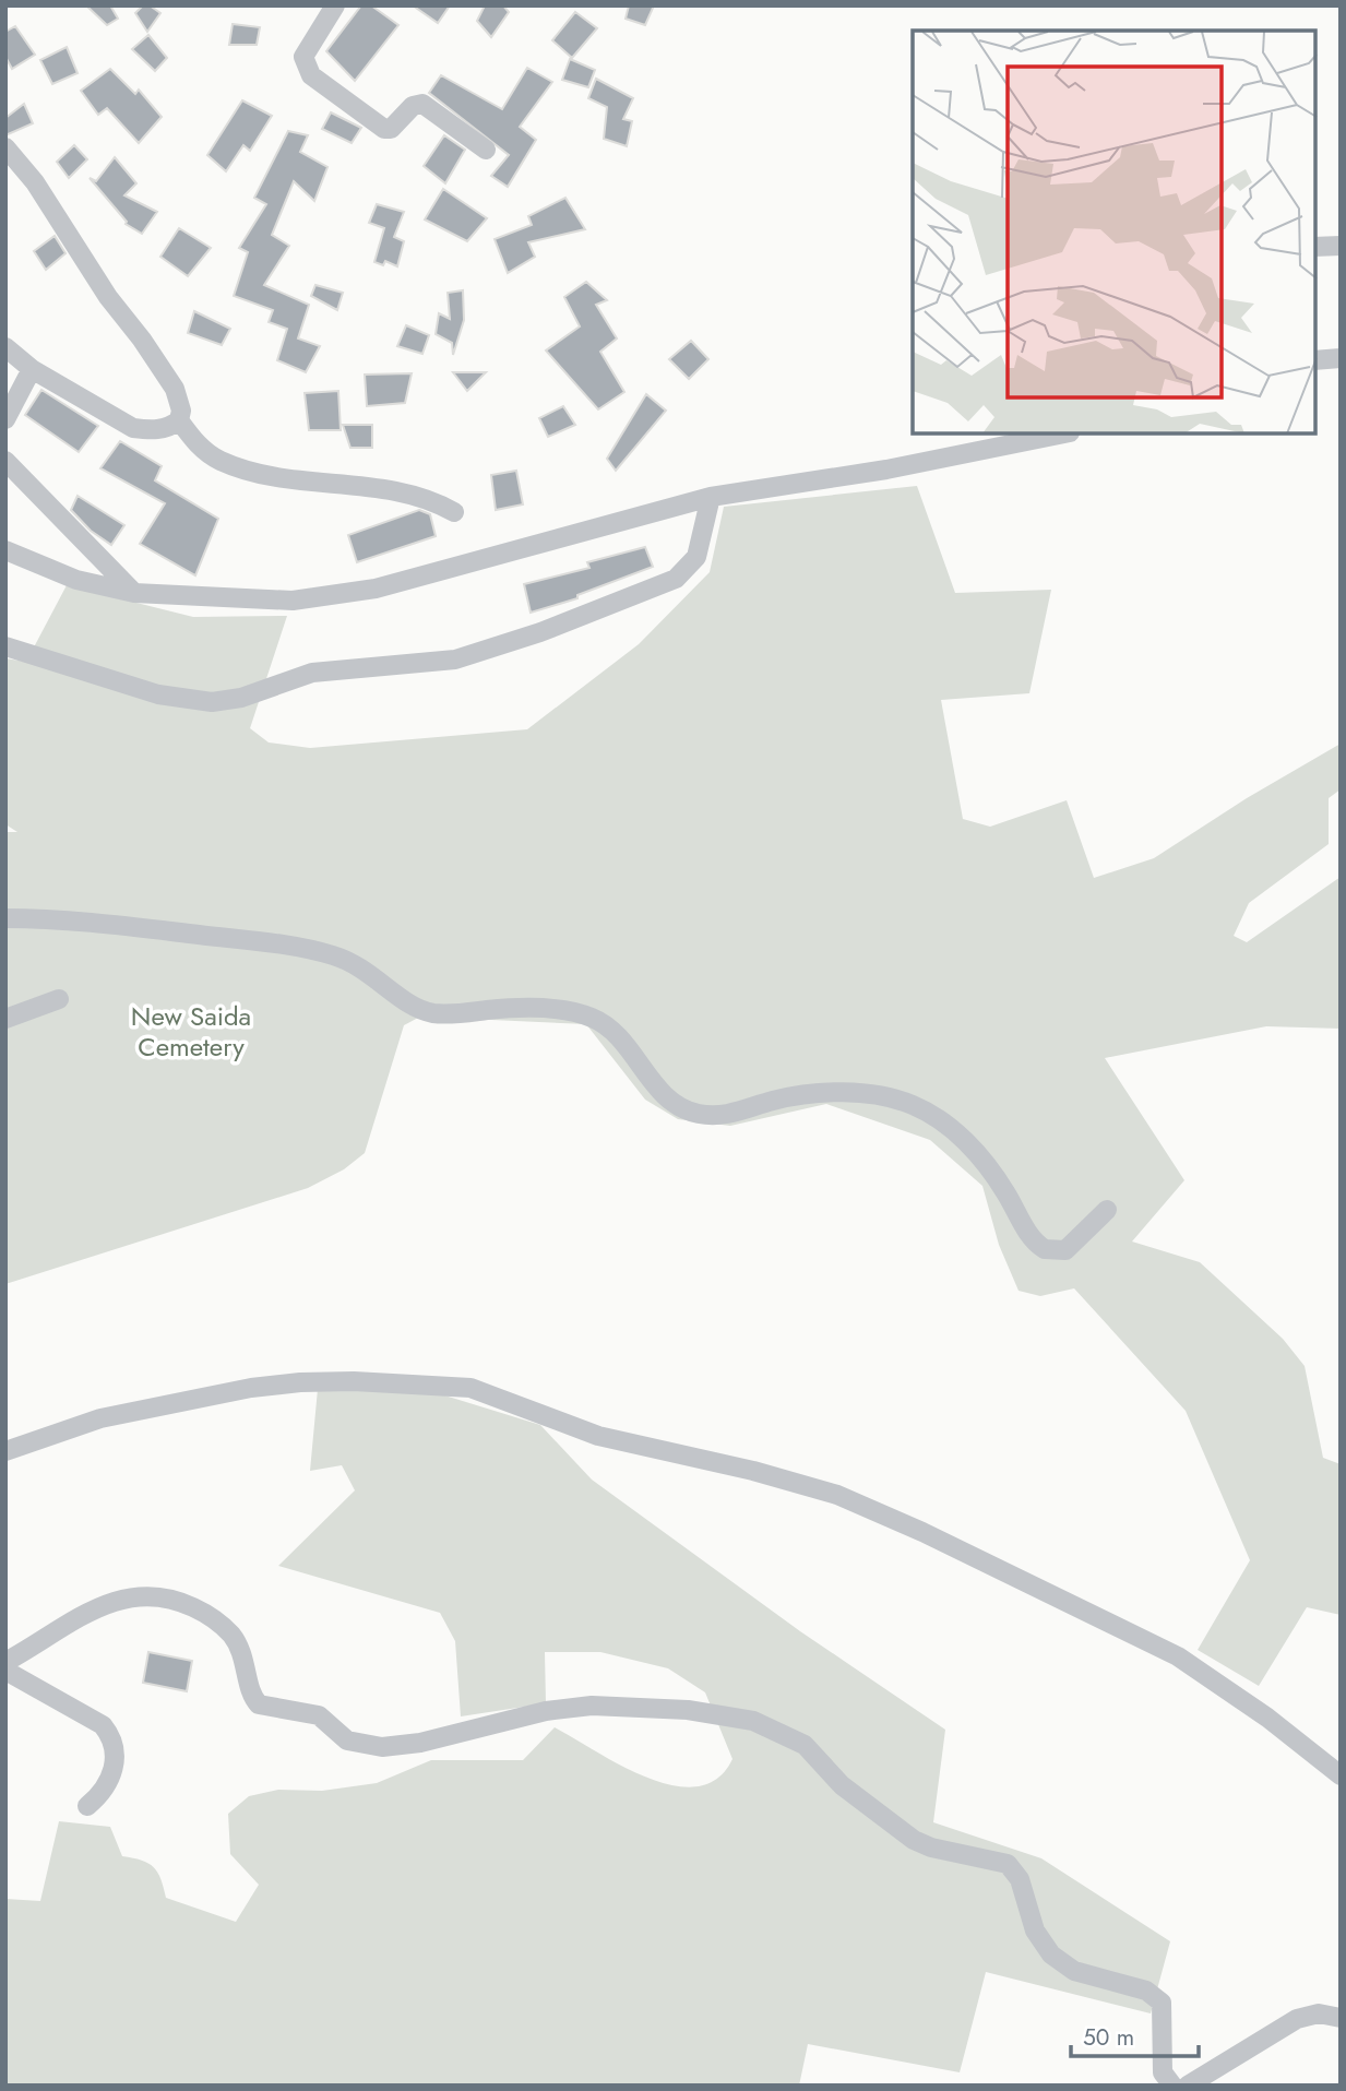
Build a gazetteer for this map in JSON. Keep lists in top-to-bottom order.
{
  "parks": ["New Saida Cemetery"],
  "scale_bar": "50 m"
}
